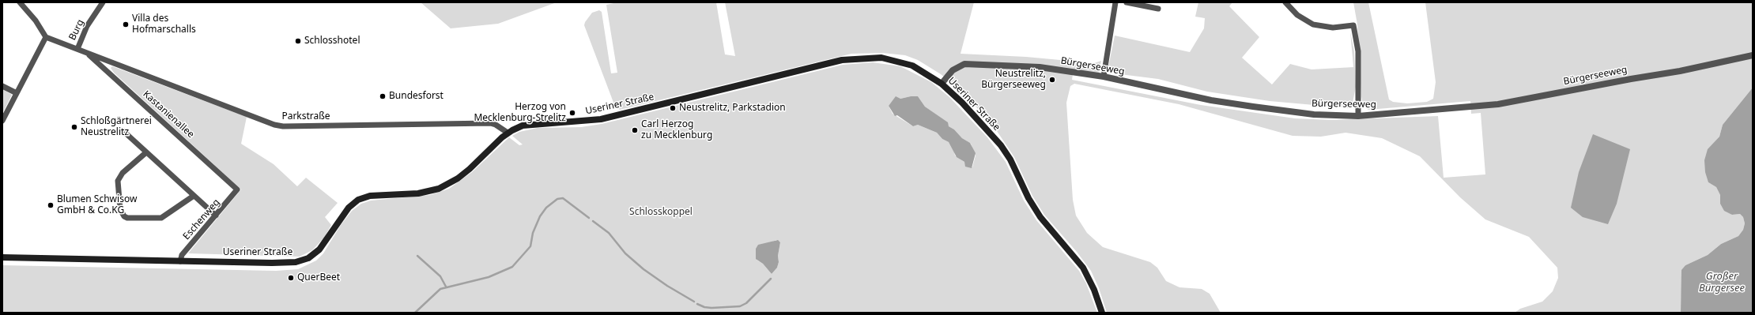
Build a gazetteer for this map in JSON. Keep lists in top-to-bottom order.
{
  "streets": {
    "main road": ["Useriner Straße"],
    "street": [
      "Burg",
      "Bürgerseeweg",
      "Kastanienallee",
      "Parkstraße",
      "Eschenweg"
    ]
  },
  "crossings": [
    ["Burg", "Parkstraße"],
    ["Bürgerseeweg", "Useriner Straße"],
    ["Useriner Straße", "Parkstraße"],
    ["Useriner Straße", "Eschenweg"],
    ["Kastanienallee", "Parkstraße"],
    ["Kastanienallee", "Eschenweg"]
  ],
  "water": ["Großer Bürgersee"],
  "parks": ["Schlosskoppel"],
  "places": [
    "Villa des Hofmarschalls",
    "Schlosshotel",
    "Neustrelitz, Bürgerseeweg",
    "Bundesforst",
    "Neustrelitz, Parkstadion",
    "Herzog von Mecklenburg-Strelitz",
    "Schloßgärtnerei Neustrelitz",
    "Carl Herzog zu Mecklenburg",
    "Blumen Schwisow GmbH & Co.KG",
    "QuerBeet"
  ]
}
